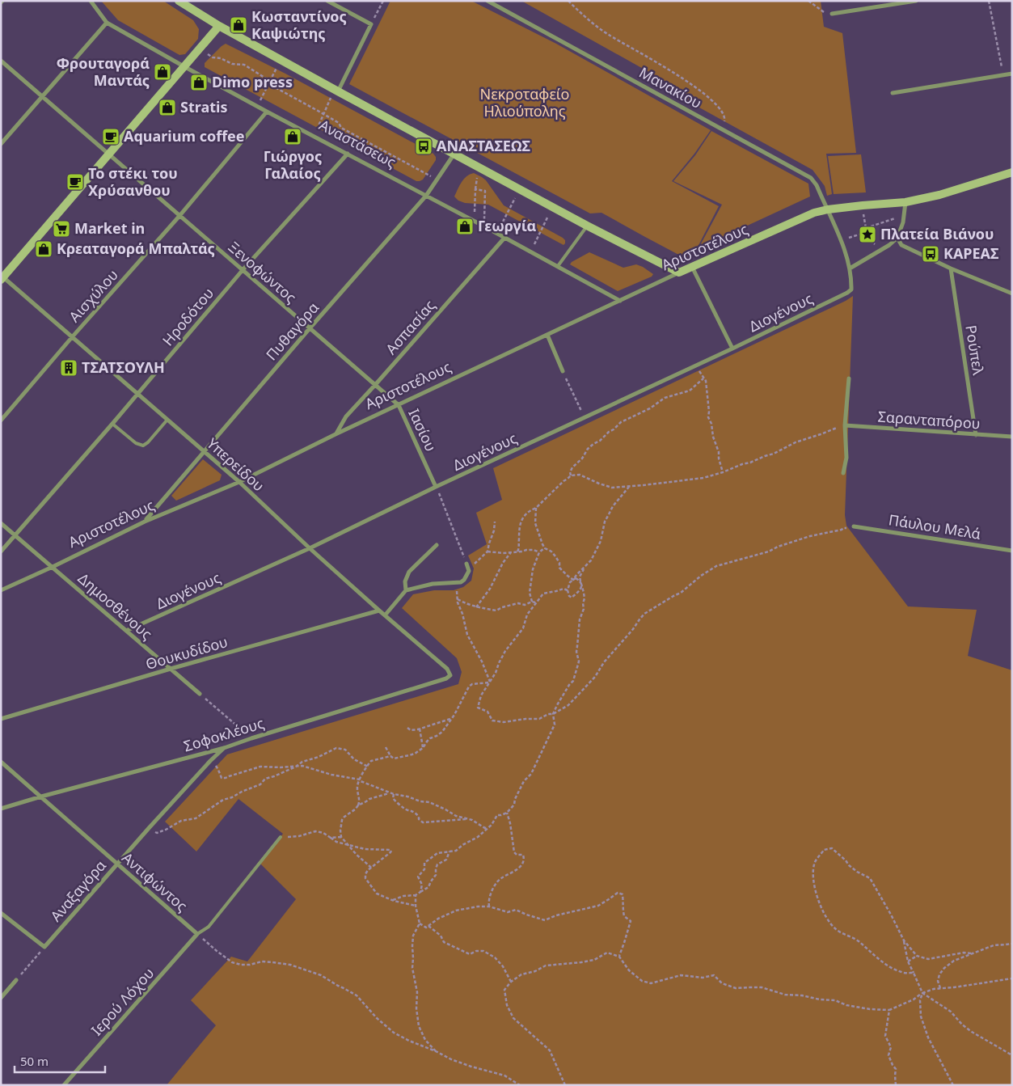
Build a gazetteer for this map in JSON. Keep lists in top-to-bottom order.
{
  "streets": {
    "street": [
      "Μανακίου",
      "Αναστάσεως",
      "Αριστοτέλους",
      "Ξενοφώντος",
      "Αισχύλου",
      "Διογένους",
      "Ηροδότου",
      "Ασπασίας",
      "Πυθαγόρα",
      "Ρούπελ",
      "Σαρανταπόρου",
      "Ιασίου",
      "Υπερείδου",
      "Πάυλου Μελά",
      "Δημοσθένους",
      "Θουκυδίδου",
      "Σοφοκλέους",
      "Αντιφώντος",
      "Αναξαγόρα",
      "Ιερού Λόχου"
    ]
  },
  "crossings": [
    ["Μανακίου", "Αριστοτέλους"],
    ["Μανακίου", "Διογένους"],
    ["Αναστάσεως", "Αριστοτέλους"],
    ["Αναστάσεως", "Αισχύλου"],
    ["Αναστάσεως", "Ηροδότου"],
    ["Αναστάσεως", "Ασπασίας"],
    ["Αναστάσεως", "Πυθαγόρα"],
    ["Αριστοτέλους", "Ξενοφώντος"],
    ["Αριστοτέλους", "Ασπασίας"],
    ["Αριστοτέλους", "Πυθαγόρα"],
    ["Αριστοτέλους", "Ιασίου"],
    ["Αριστοτέλους", "Υπερείδου"],
    ["Αριστοτέλους", "Δημοσθένους"],
    ["Ξενοφώντος", "Αισχύλου"],
    ["Ξενοφώντος", "Ηροδότου"],
    ["Ξενοφώντος", "Ασπασίας"],
    ["Ξενοφώντος", "Πυθαγόρα"],
    ["Ξενοφώντος", "Ιασίου"],
    ["Αισχύλου", "Υπερείδου"],
    ["Διογένους", "Ιασίου"],
    ["Διογένους", "Υπερείδου"],
    ["Διογένους", "Δημοσθένους"],
    ["Ηροδότου", "Υπερείδου"],
    ["Ηροδότου", "Δημοσθένους"],
    ["Πυθαγόρα", "Υπερείδου"],
    ["Ρούπελ", "Σαρανταπόρου"],
    ["Υπερείδου", "Θουκυδίδου"],
    ["Υπερείδου", "Σοφοκλέους"],
    ["Δημοσθένους", "Θουκυδίδου"],
    ["Σοφοκλέους", "Αντιφώντος"],
    ["Σοφοκλέους", "Αναξαγόρα"],
    ["Αντιφώντος", "Αναξαγόρα"],
    ["Αντιφώντος", "Ιερού Λόχου"]
  ],
  "parks": ["Νεκροταφείο Ηλιούπολης"],
  "places": {
    "shop": [
      "Κωσταντίνος Καψιώτης",
      "Φρουταγορά Μαντάς",
      "Dimo press",
      "Stratis",
      "Γιώργος Γαλαίος",
      "Γεωργία",
      "Κρεαταγορά Μπαλτάς"
    ],
    "cafe": ["Aquarium coffee", "Το στέκι του Χρύσανθου"],
    "bus stop": ["ΑΝΑΣΤΑΣΕΩΣ", "ΚΑΡΕΑΣ"],
    "supermarket": ["Market in"],
    "place": ["Πλατεία Βιάνου"],
    "building": ["ΤΣΑΤΣΟΥΛΗ"]
  },
  "scale_bar": "50 m"
}
